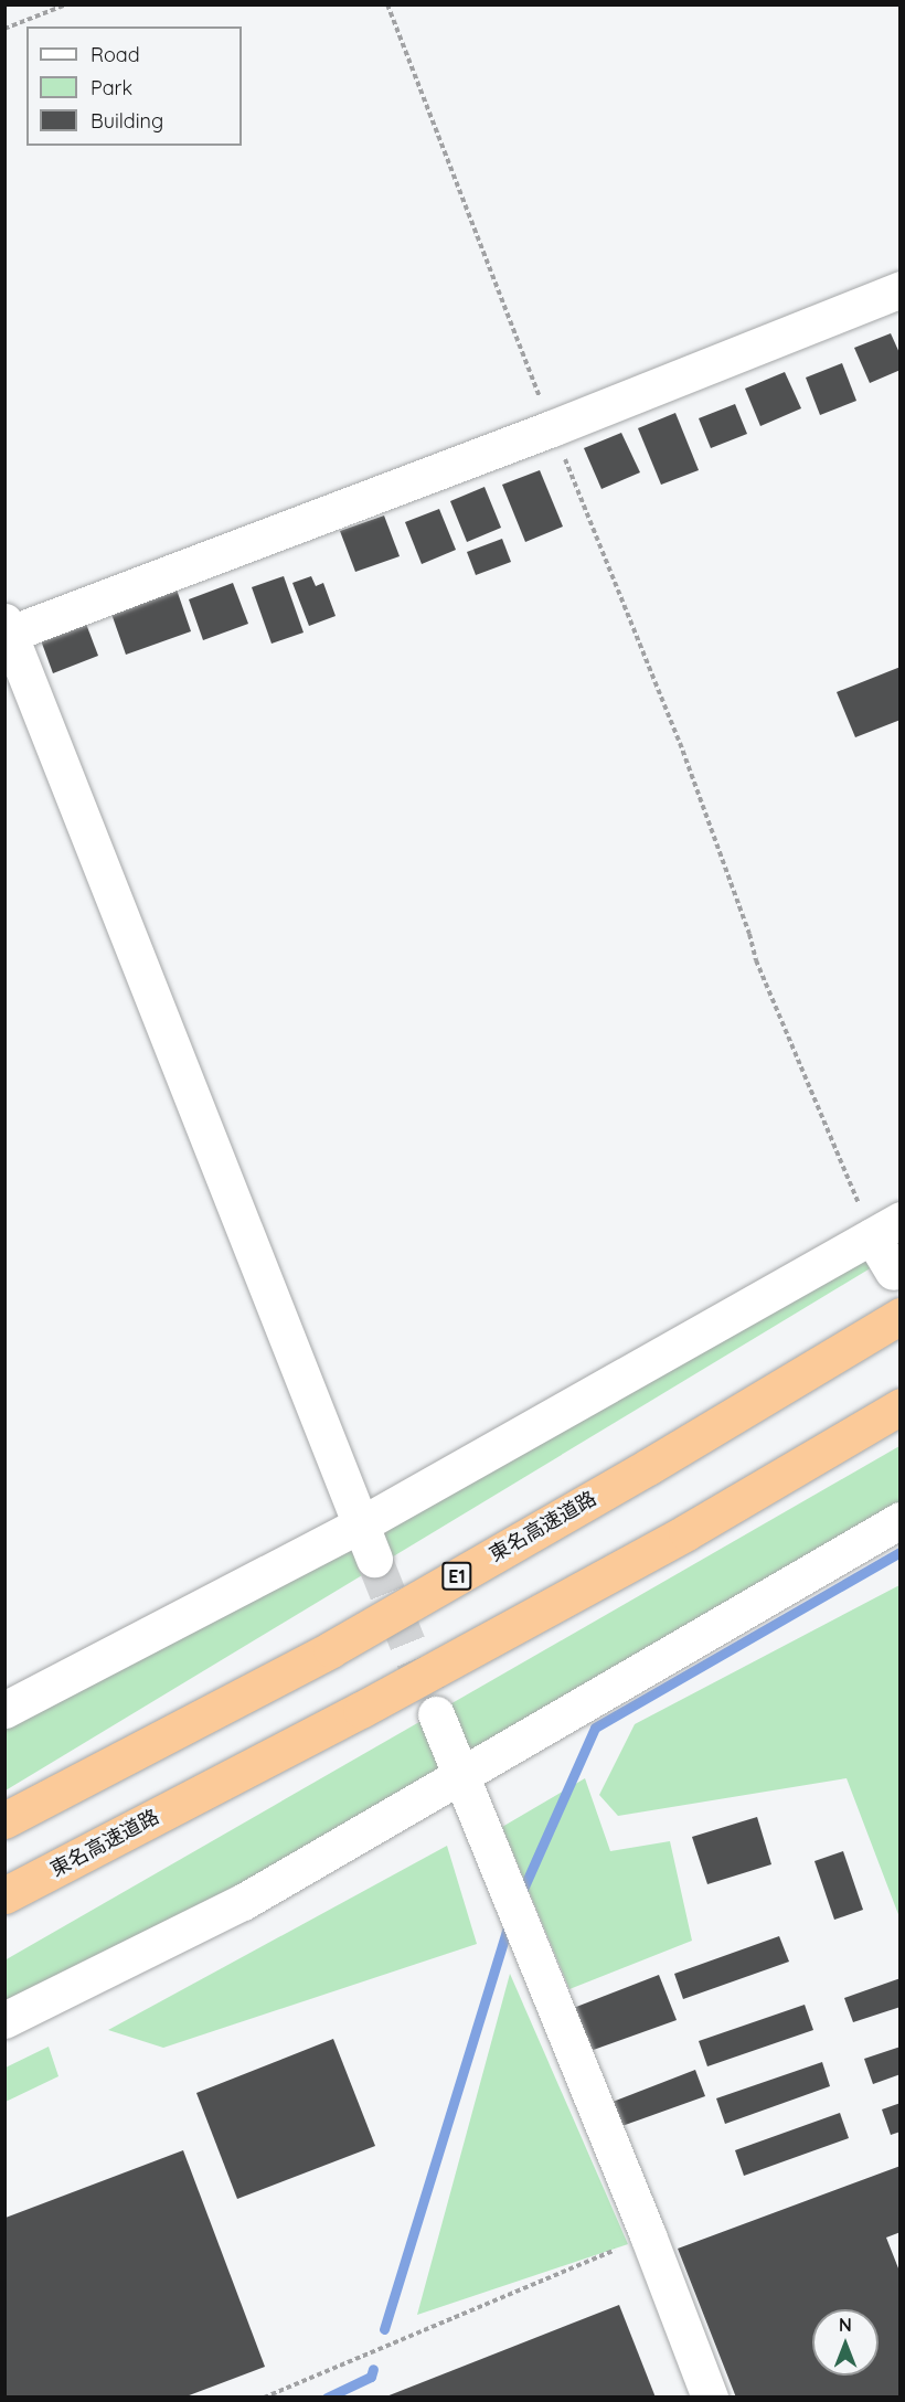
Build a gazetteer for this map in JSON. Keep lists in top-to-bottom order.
{
  "streets": {
    "highway": ["東名高速道路", "E1"]
  },
  "legend": ["Road", "Park", "Building"],
  "north": "top"
}
